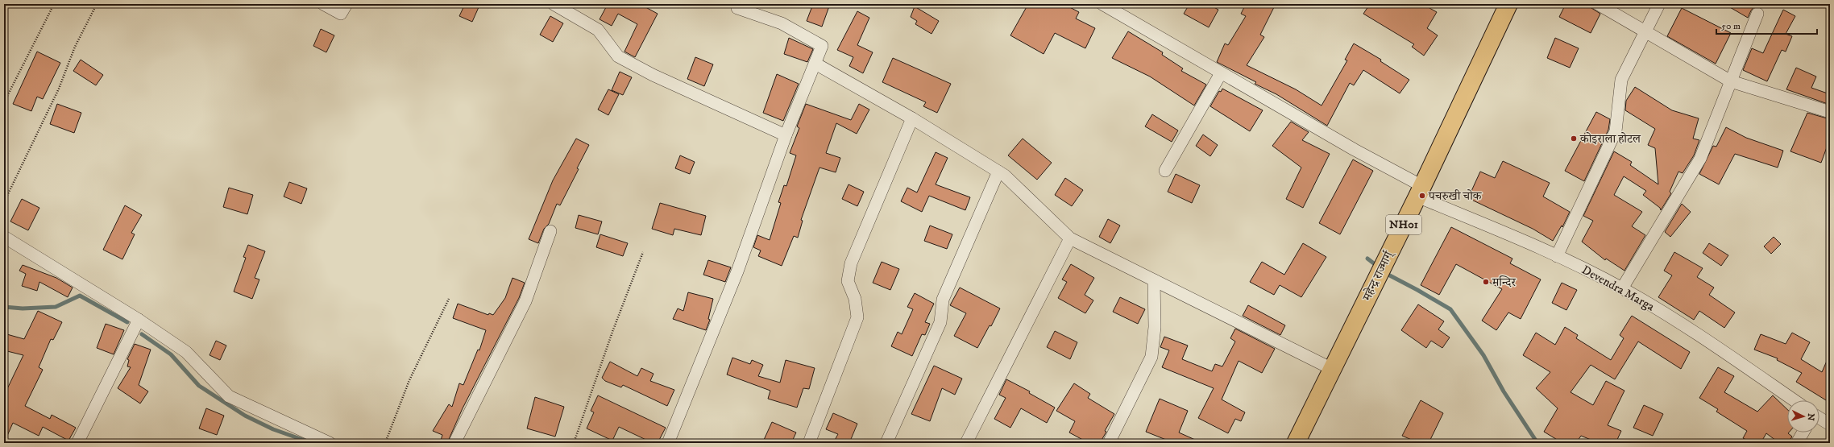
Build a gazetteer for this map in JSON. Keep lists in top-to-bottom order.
{
  "streets": {
    "highway": ["NH01", "महेन्द्र राज्मार्ग्"],
    "street": ["Devendra Marga"]
  },
  "crossings": [
    ["महेन्द्र राज्मार्ग्", "Devendra Marga"]
  ],
  "places": ["कोइराला होटल", "पचरुखी चोक", "मन्दिर"],
  "scale_bar": "50 m",
  "north": "right"
}
